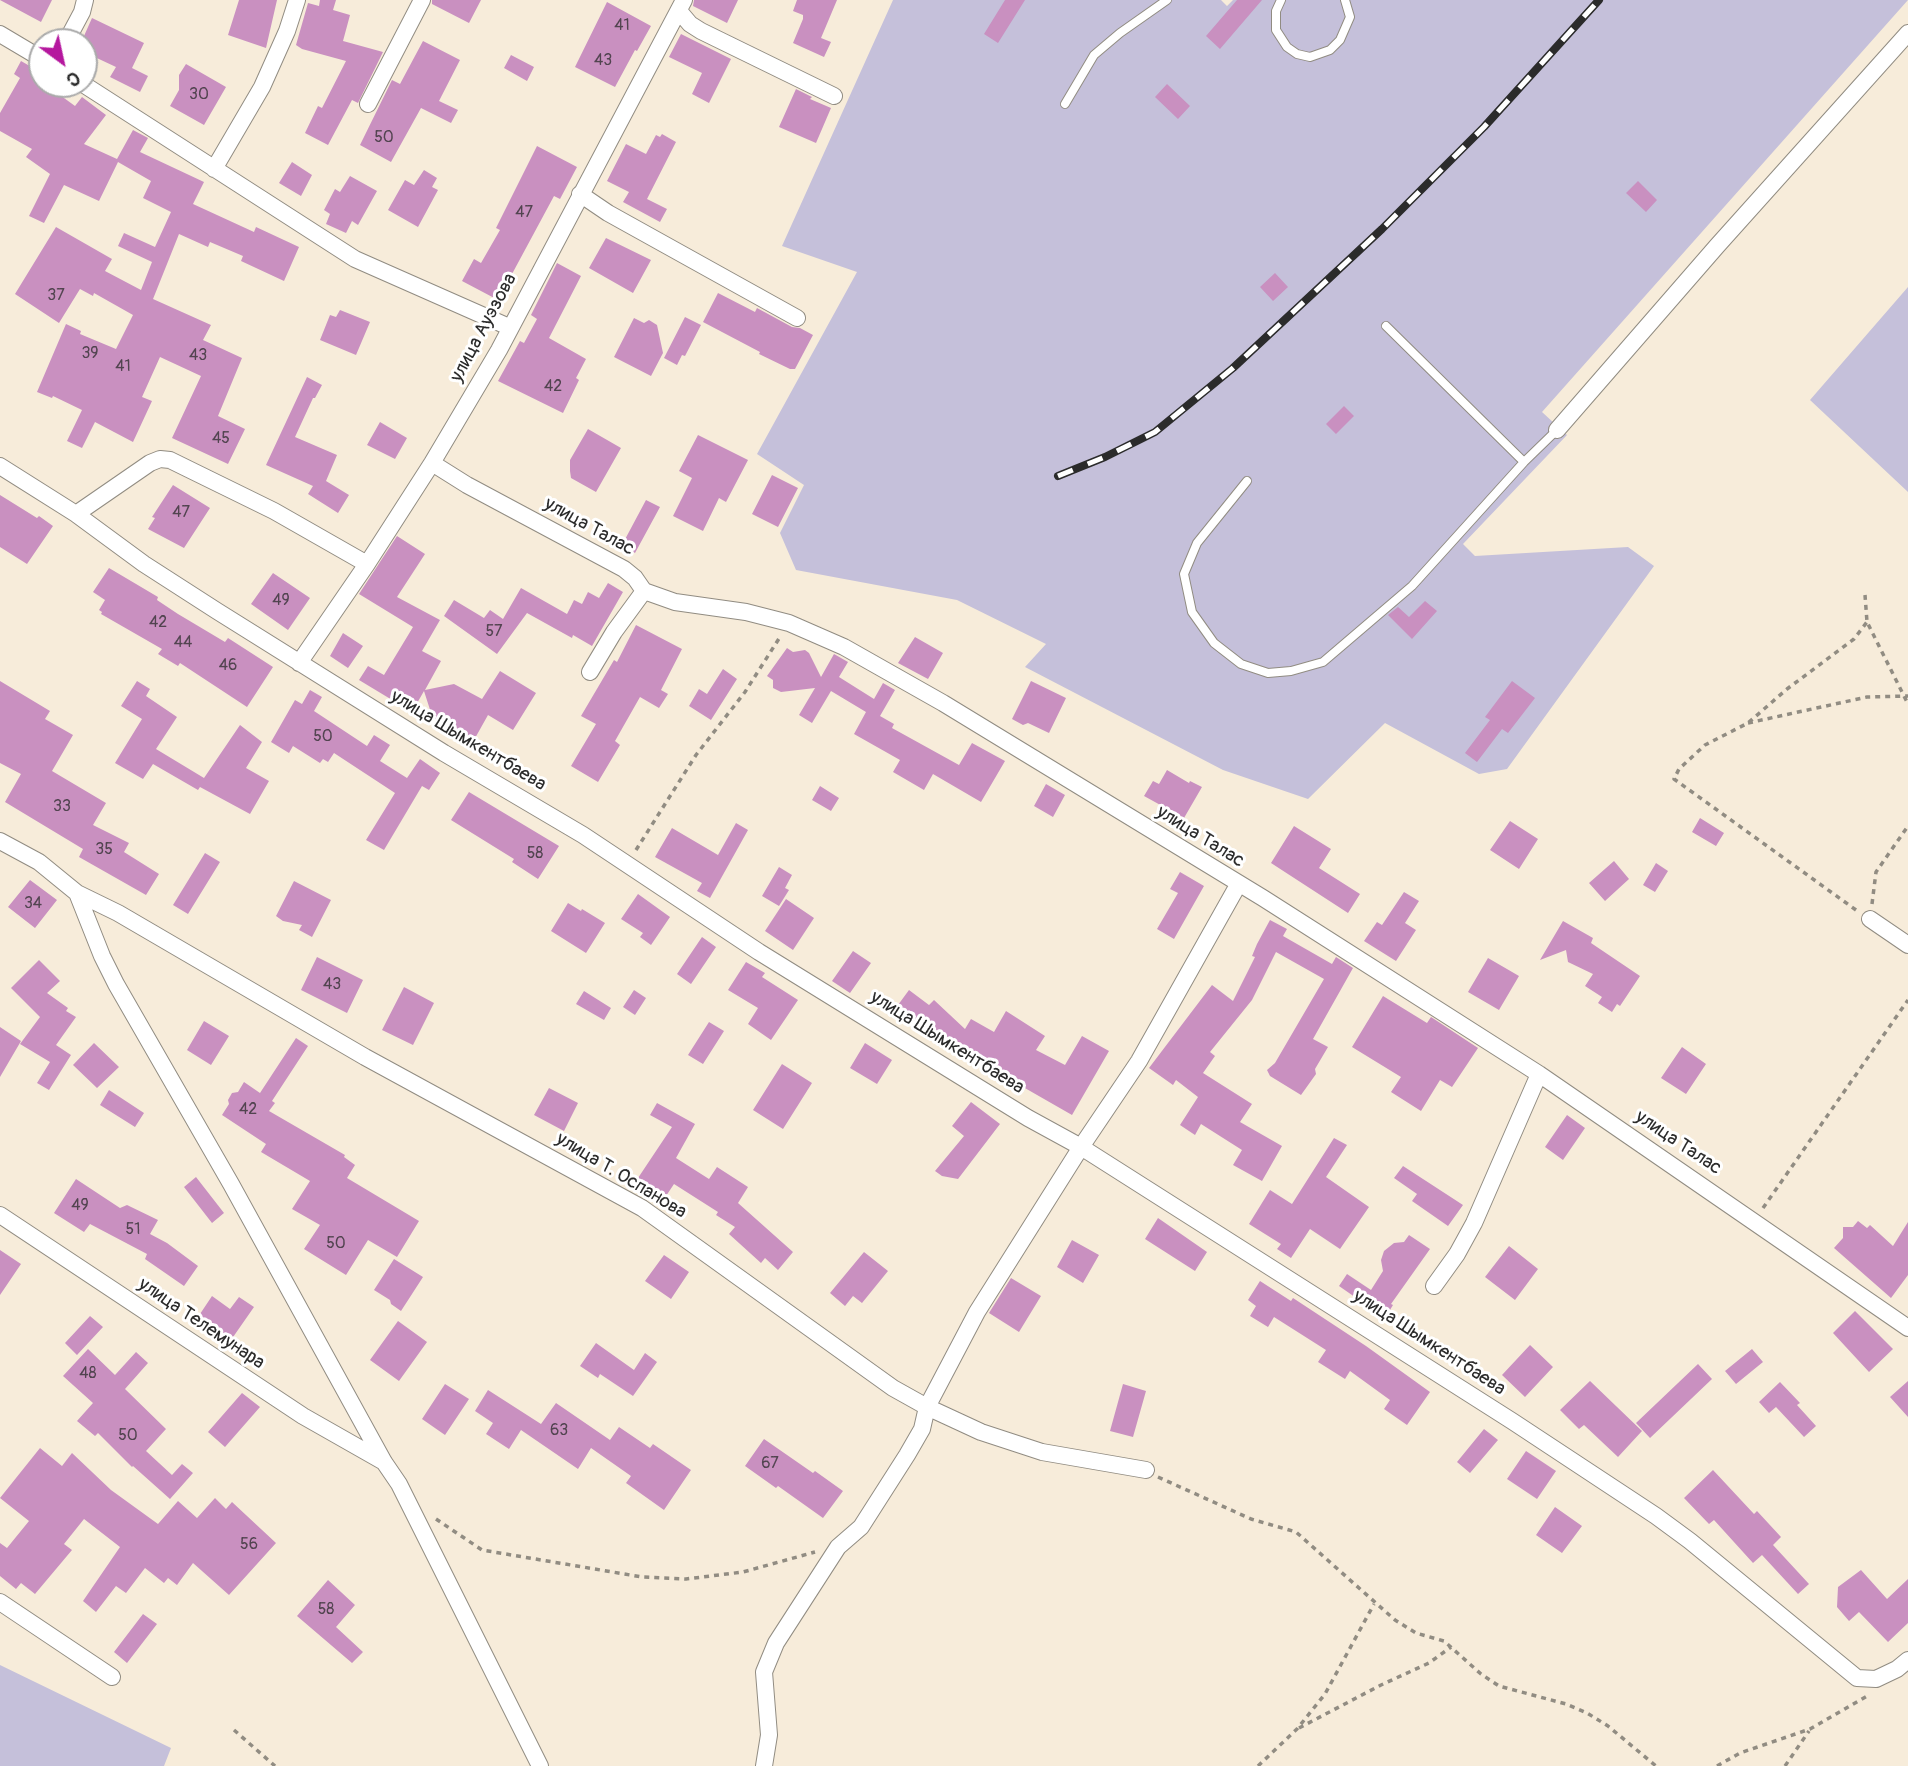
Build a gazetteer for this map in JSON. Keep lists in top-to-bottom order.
{
  "streets": {
    "street": [
      "улица Ауэзова",
      "улица Талас",
      "улица Шымкентбаева",
      "улица Т. Оспанова",
      "улица Телемунара"
    ]
  },
  "crossings": [
    ["улица Ауэзова", "улица Талас"],
    ["улица Ауэзова", "улица Шымкентбаева"],
    ["улица Т. Оспанова", "улица Телемунара"]
  ],
  "house_numbers": [
    "41",
    "43",
    "30",
    "50",
    "47",
    "37",
    "39",
    "43",
    "41",
    "42",
    "45",
    "47",
    "49",
    "42",
    "57",
    "44",
    "46",
    "50",
    "33",
    "35",
    "58",
    "34",
    "43",
    "42",
    "49",
    "51",
    "50",
    "48",
    "63",
    "50",
    "67",
    "56",
    "58"
  ],
  "north": "bottom right"
}
